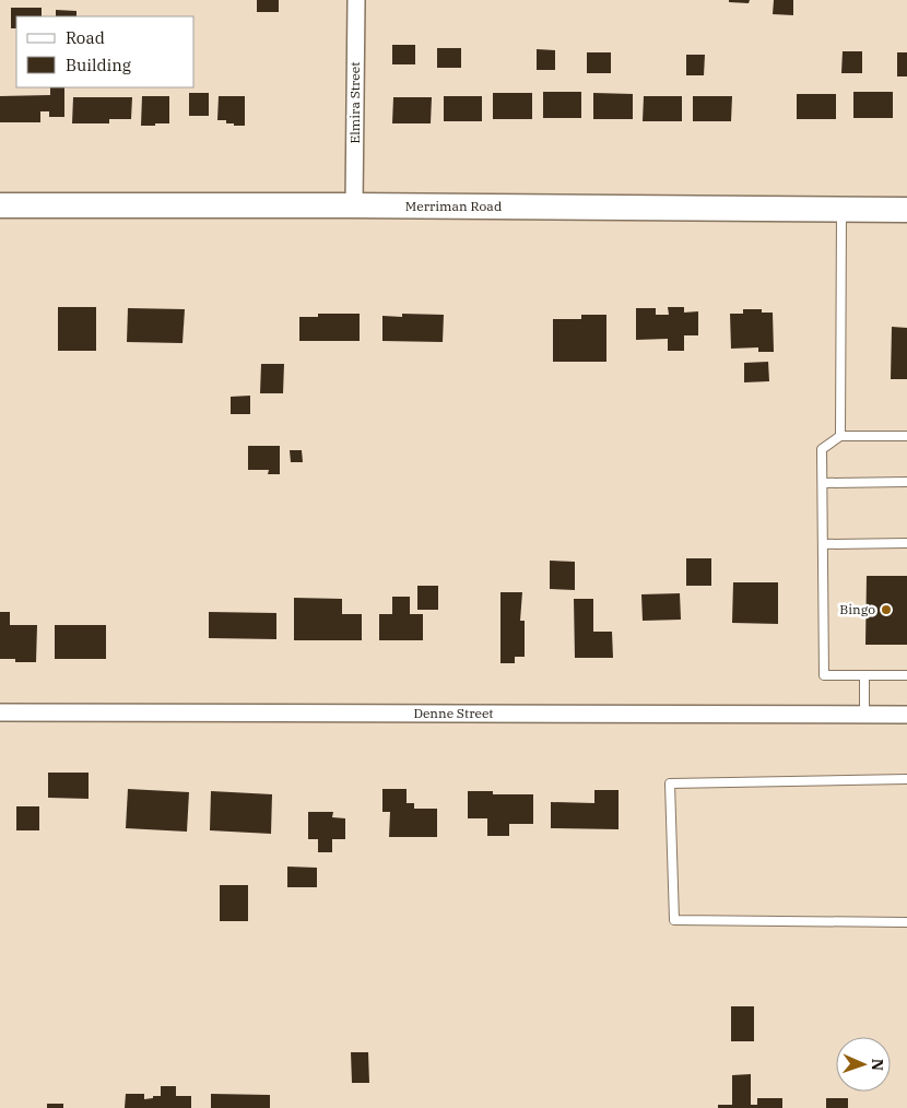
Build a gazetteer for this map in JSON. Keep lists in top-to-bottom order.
{
  "streets": {
    "main road": ["Merriman Road"],
    "street": ["Elmira Street", "Denne Street"]
  },
  "crossings": [
    ["Elmira Street", "Merriman Road"]
  ],
  "places": ["Bingo"],
  "legend": ["Road", "Building"],
  "north": "right"
}
